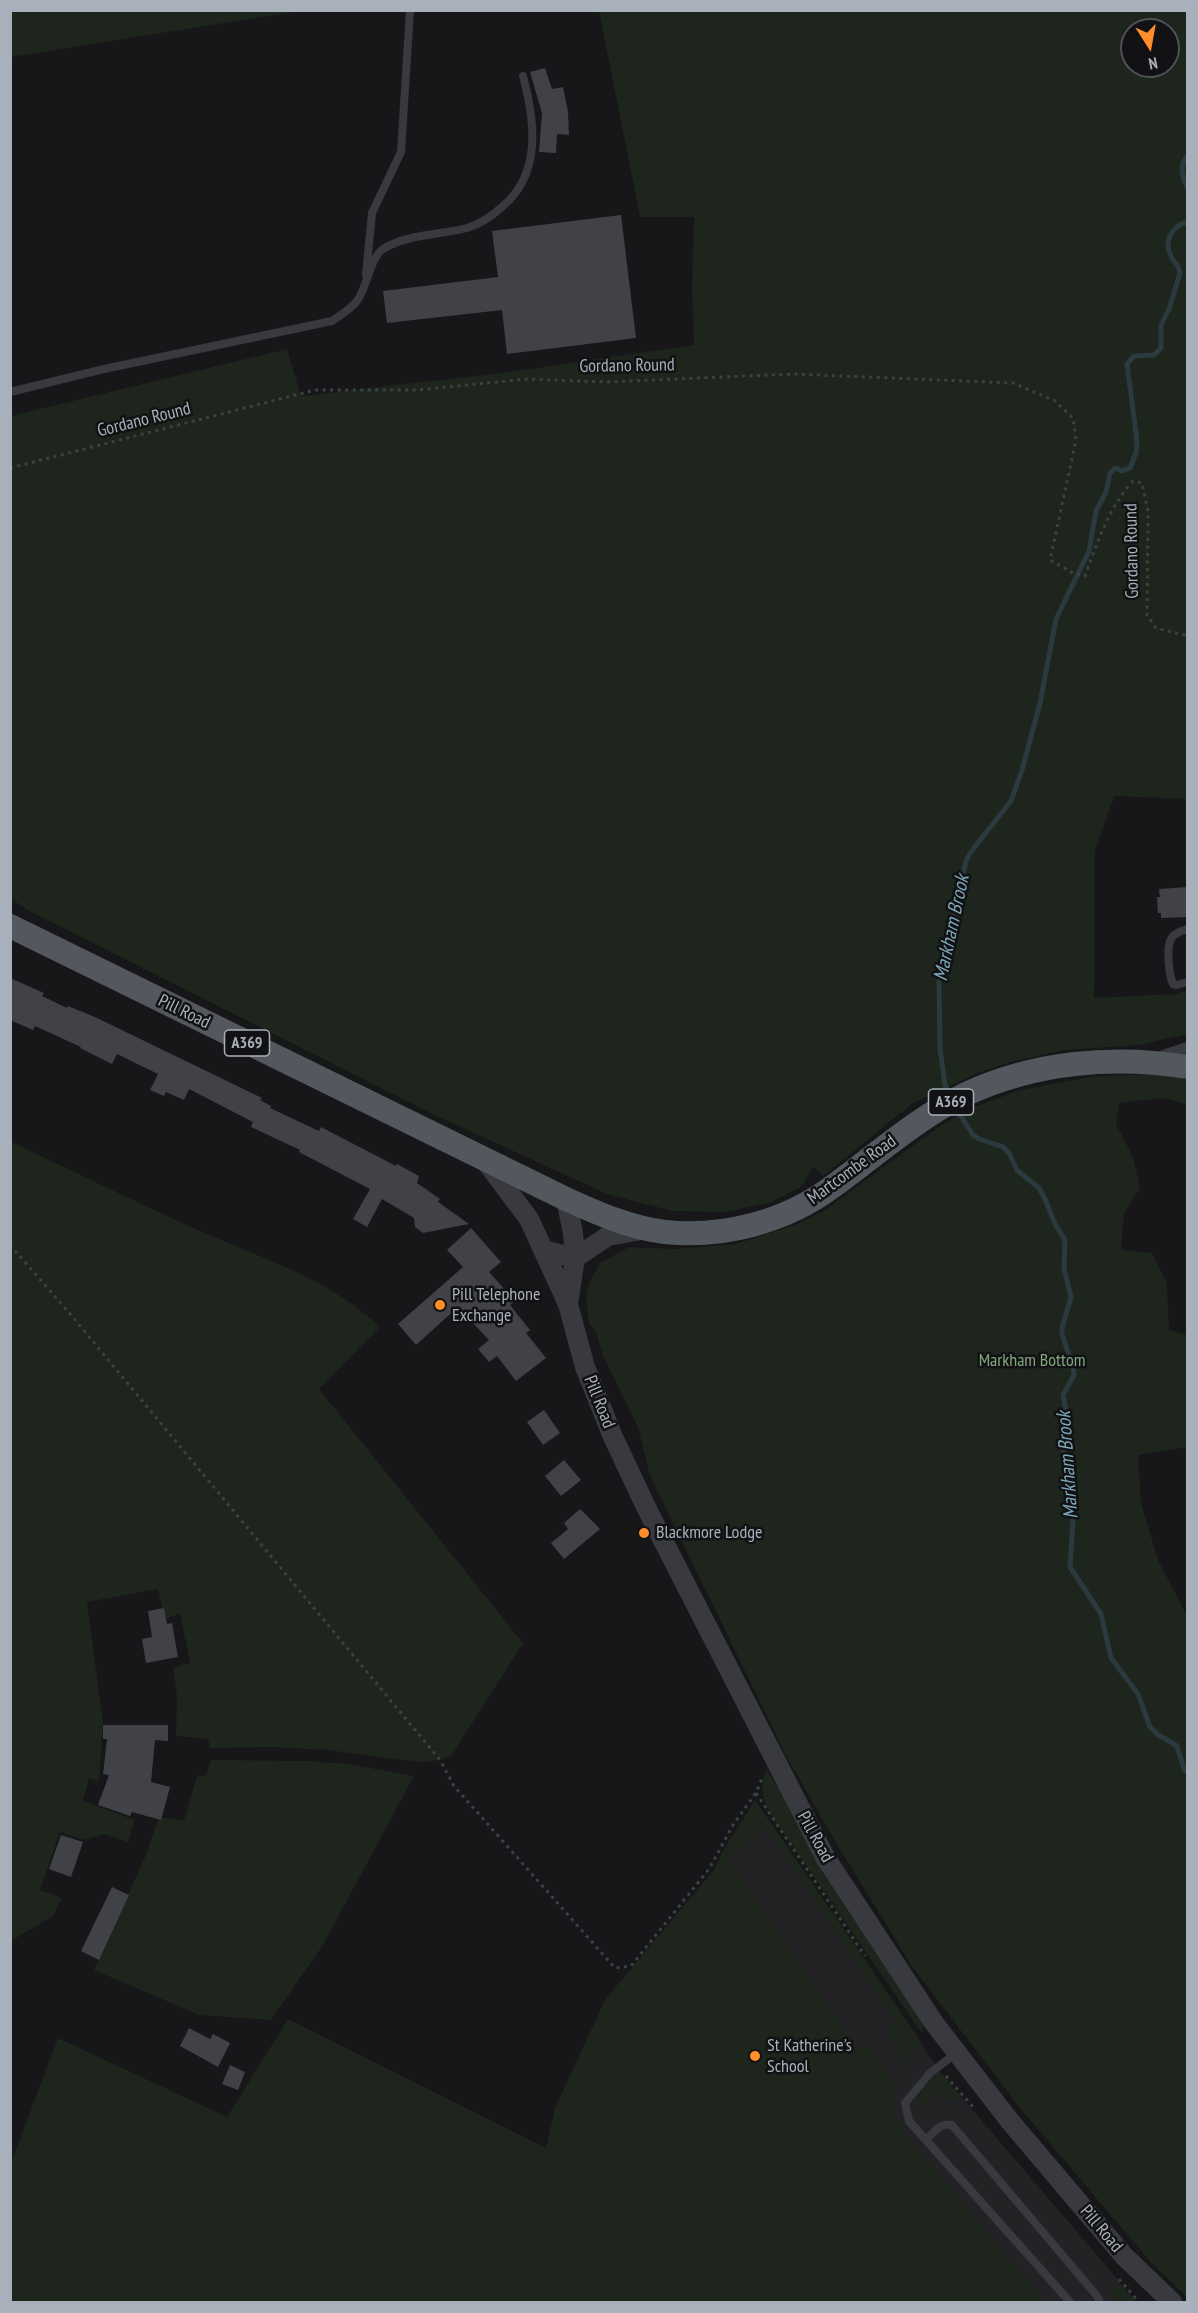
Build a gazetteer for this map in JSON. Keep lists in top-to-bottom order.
{
  "streets": {
    "main road": ["Pill Road", "A369", "Martcombe Road"],
    "path": ["Gordano Round"]
  },
  "crossings": [
    ["Pill Road", "Martcombe Road"]
  ],
  "water": ["Markham Brook"],
  "parks": ["Markham Bottom"],
  "places": ["Pill Telephone Exchange", "Blackmore Lodge", "St Katherine's School"],
  "north": "bottom"
}
